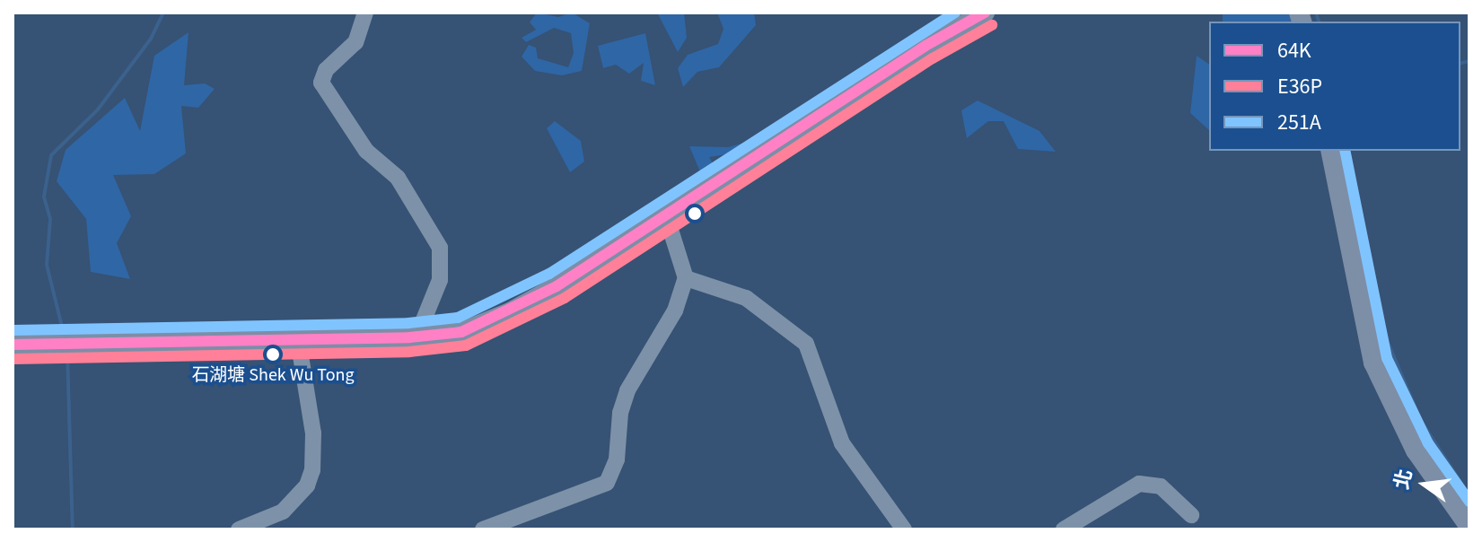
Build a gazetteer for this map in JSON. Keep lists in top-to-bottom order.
{
  "places": ["石湖塘 Shek Wu Tong"],
  "lines": ["transit line 64K", "transit line 251A", "transit line E36P"],
  "legend": ["64K", "E36P", "251A"],
  "north": "left"
}
